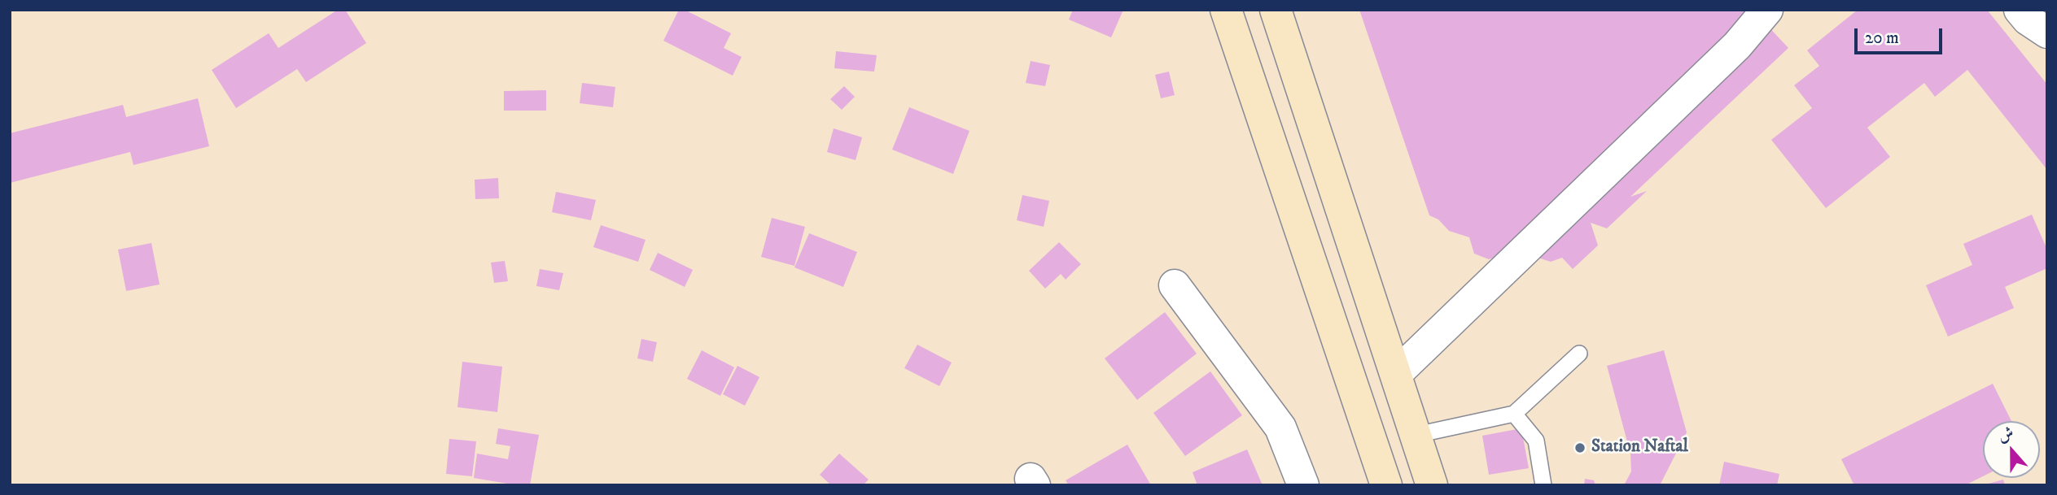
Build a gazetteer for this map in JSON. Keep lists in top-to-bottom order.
{
  "places": ["Station Naftal"],
  "scale_bar": "20 m",
  "north": "top"
}
